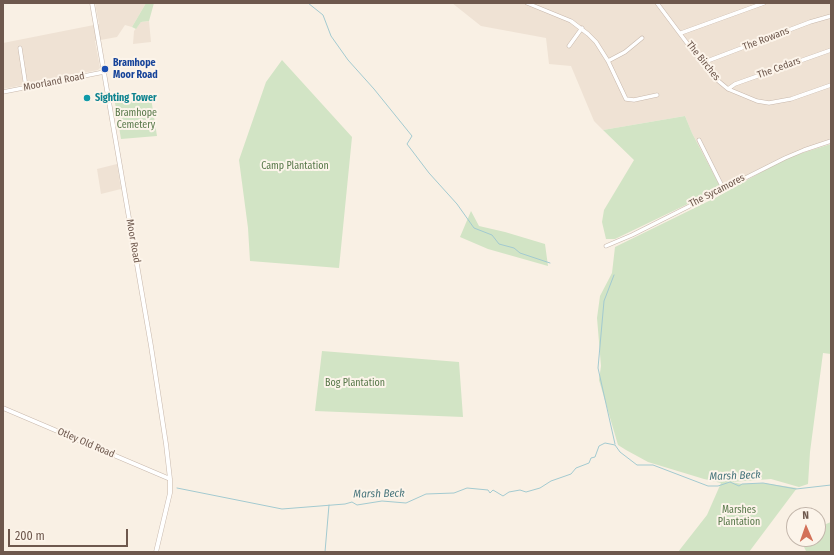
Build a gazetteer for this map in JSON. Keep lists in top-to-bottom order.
{
  "streets": {
    "street": [
      "The Rowans",
      "The Birches",
      "The Cedars",
      "Moorland Road",
      "The Sycamores",
      "Moor Road",
      "Otley Old Road"
    ]
  },
  "crossings": [
    ["The Rowans", "The Birches"],
    ["The Birches", "The Cedars"],
    ["Moorland Road", "Moor Road"],
    ["Moor Road", "Otley Old Road"]
  ],
  "water": ["Marsh Beck"],
  "parks": [
    "Bramhope Cemetery",
    "Camp Plantation",
    "Bog Plantation",
    "Marshes Plantation"
  ],
  "places": ["Bramhope Moor Road", "Sighting Tower"],
  "scale_bar": "200 m",
  "north": "top"
}
